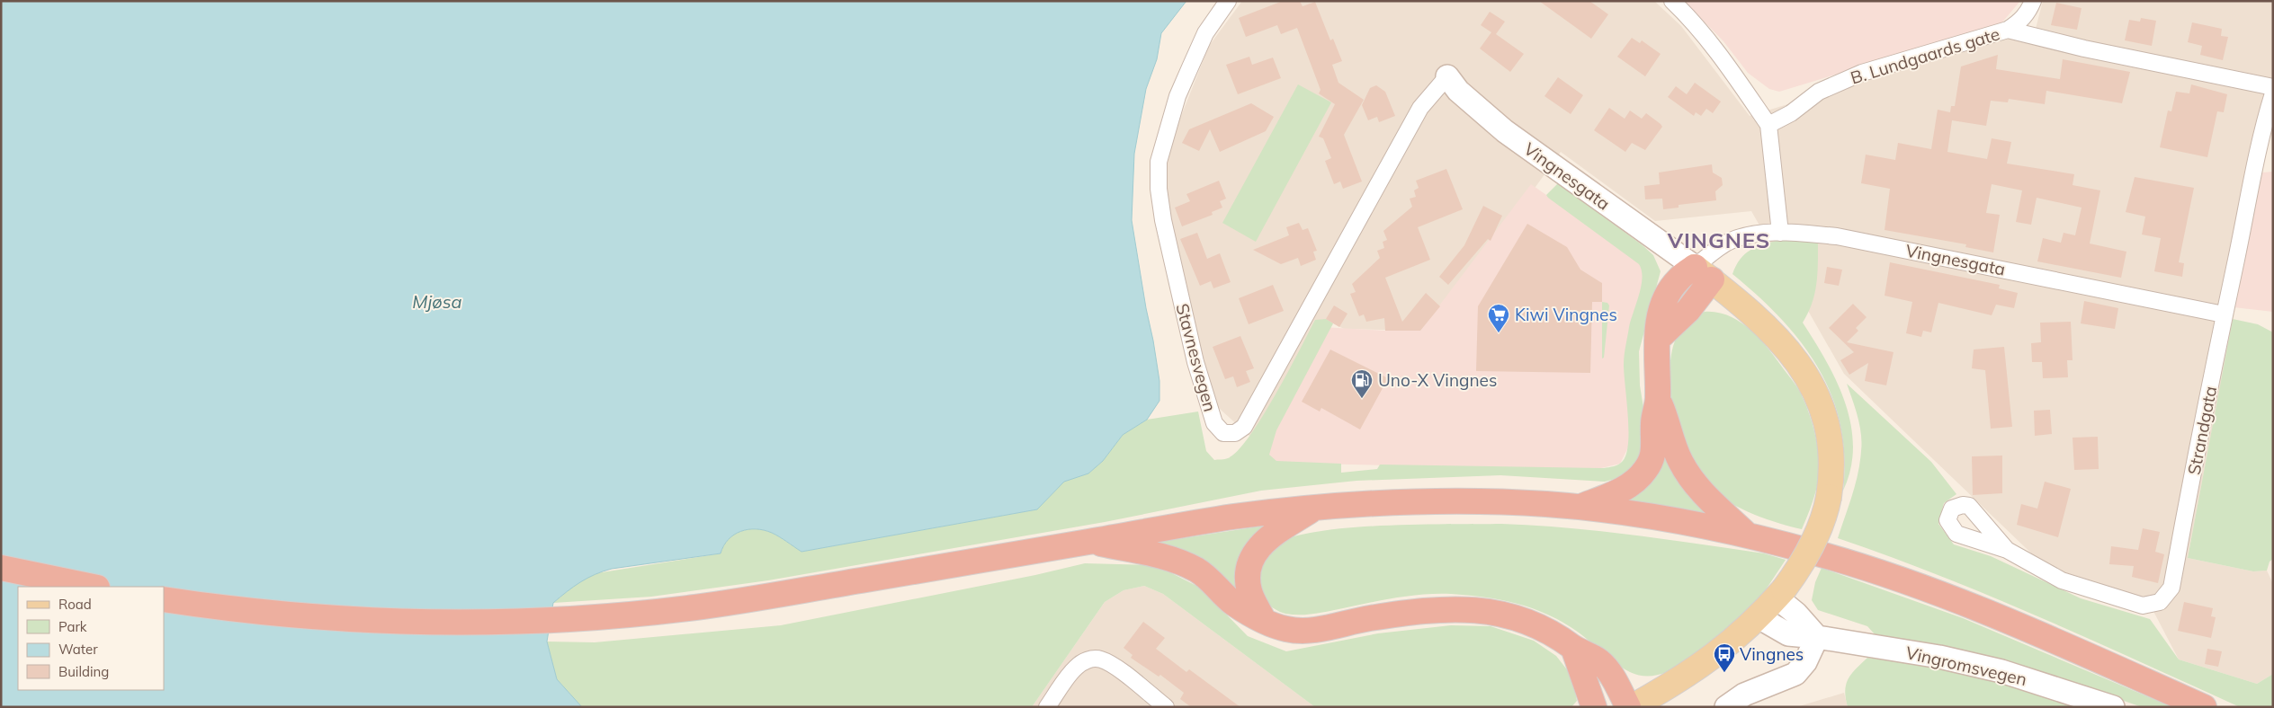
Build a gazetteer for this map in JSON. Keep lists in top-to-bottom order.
{
  "streets": {
    "main road": ["Vingnesgata"],
    "street": [
      "B. Lundgaards gate",
      "Stavnesvegen",
      "Strandgata",
      "Vingromsvegen"
    ]
  },
  "crossings": [
    ["Vingnesgata", "Stavnesvegen"],
    ["Vingnesgata", "Strandgata"],
    ["Vingnesgata", "Vingromsvegen"]
  ],
  "districts": ["VINGNES"],
  "water": ["Mjøsa"],
  "places": {
    "supermarket": ["Kiwi Vingnes"],
    "fuel station": ["Uno-X Vingnes"],
    "bus stop": ["Vingnes"]
  },
  "legend": [
    "Road",
    "Park",
    "Water",
    "Building"
  ]
}
